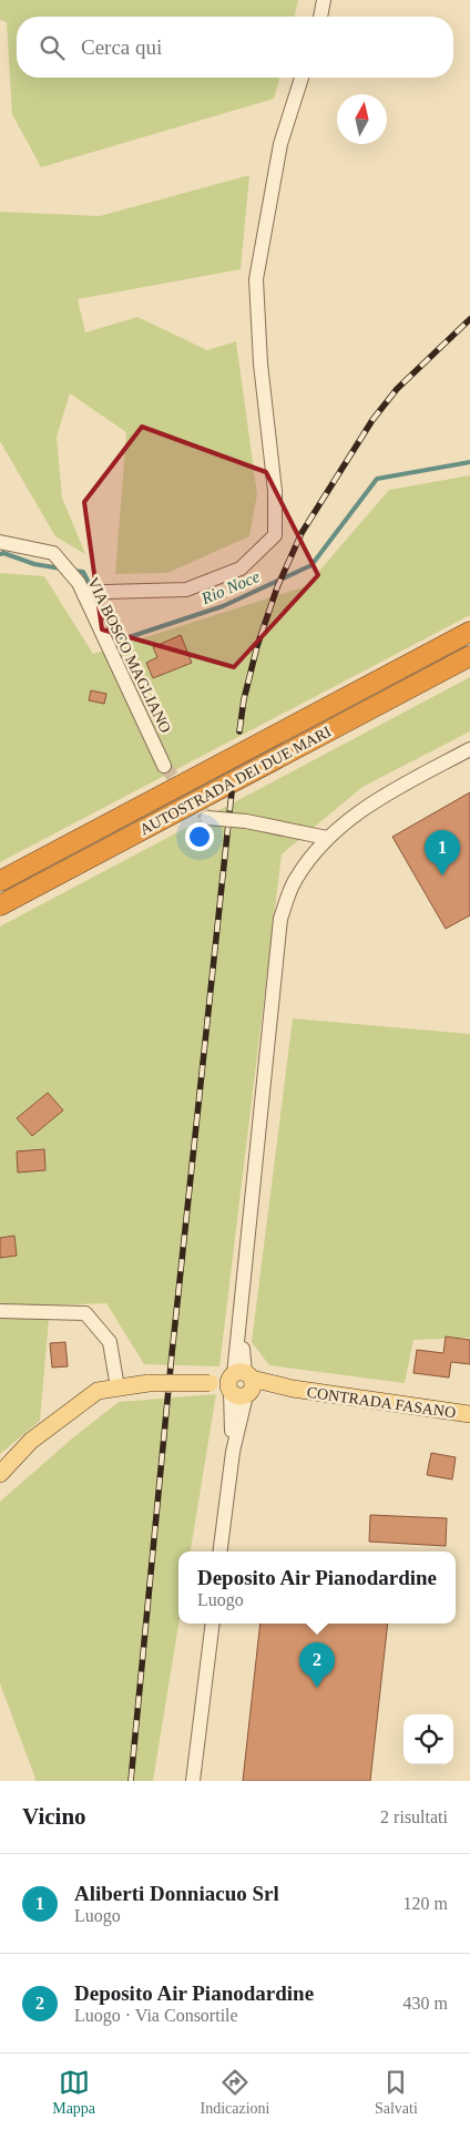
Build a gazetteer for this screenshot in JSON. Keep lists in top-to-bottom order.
{
  "streets": {
    "highway": ["AUTOSTRADA DEI DUE MARI"],
    "main road": ["CONTRADA FASANO"],
    "street": ["VIA BOSCO MAGLIANO"]
  },
  "water": ["Rio Noce"],
  "north": "top",
  "page": {
    "search": "Cerca qui",
    "pins": ["1", "2"],
    "popup": ["Deposito Air Pianodardine", "Luogo"],
    "heading": ["Vicino", "2 risultati"],
    "list": [
      {
        "mark": "1",
        "name": "Aliberti Donniacuo Srl",
        "note": "Luogo",
        "value": "120 m"
      },
      {
        "mark": "2",
        "name": "Deposito Air Pianodardine",
        "note": "Luogo · Via Consortile",
        "value": "430 m"
      }
    ],
    "nav": ["Mappa", "Indicazioni", "Salvati"]
  }
}
